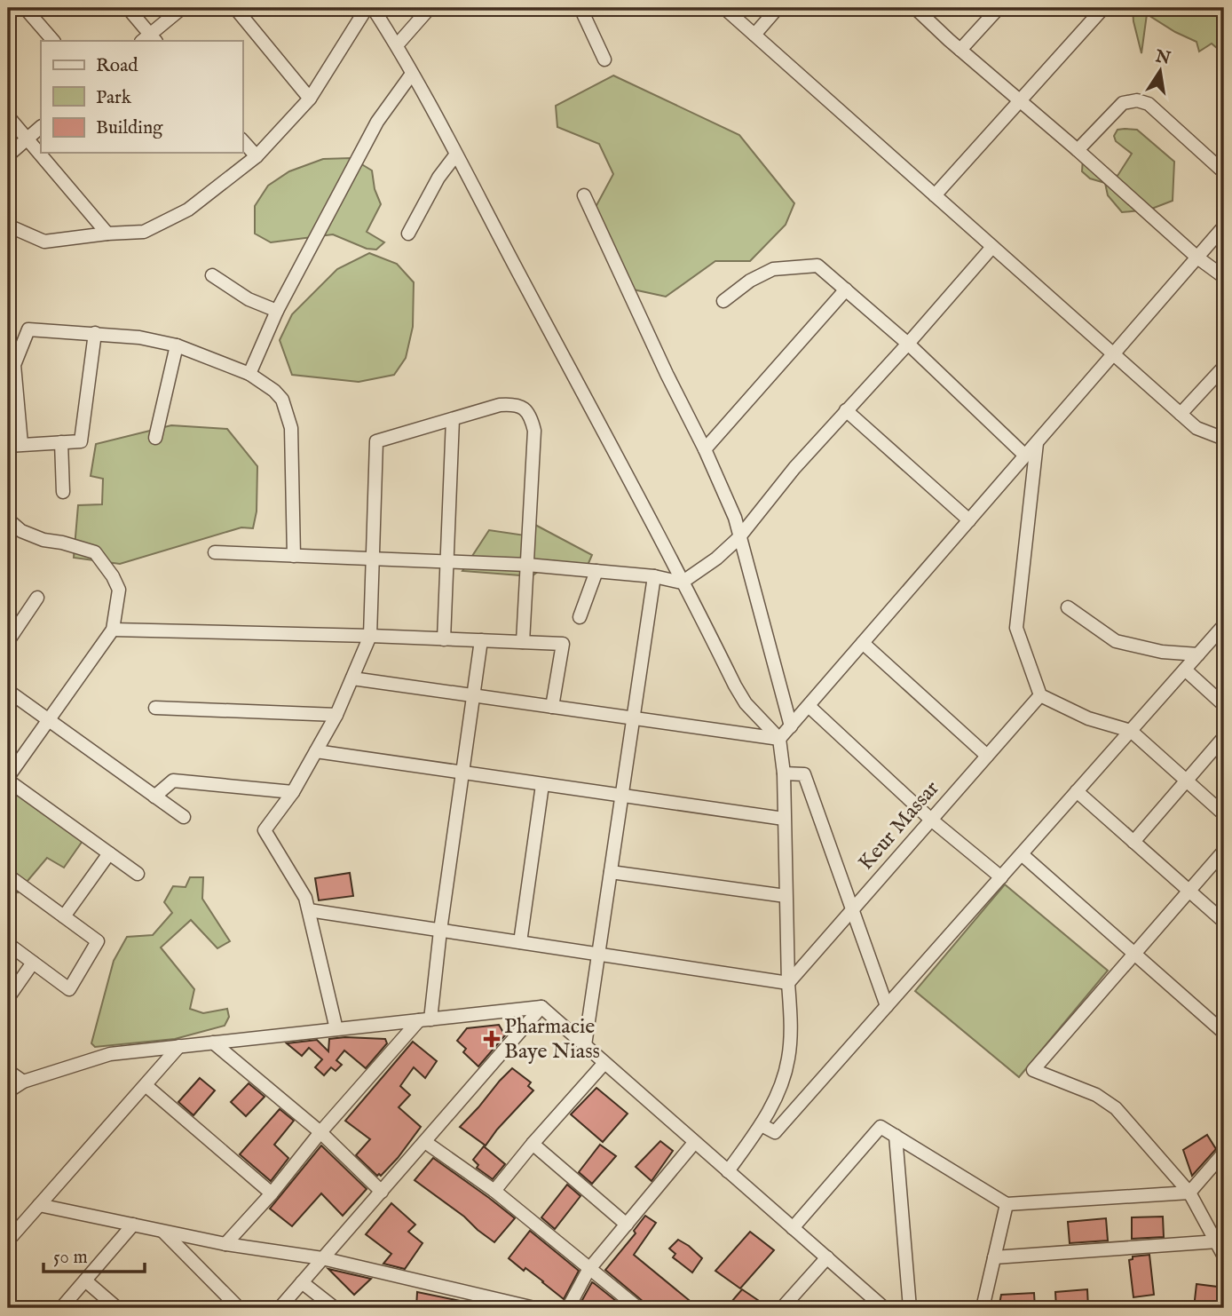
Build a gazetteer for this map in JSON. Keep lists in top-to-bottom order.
{
  "streets": {
    "street": ["Keur Massar"]
  },
  "places": {
    "health": ["Pharmacie Baye Niass"]
  },
  "legend": ["Road", "Park", "Building"],
  "scale_bar": "50 m",
  "north": "top"
}
